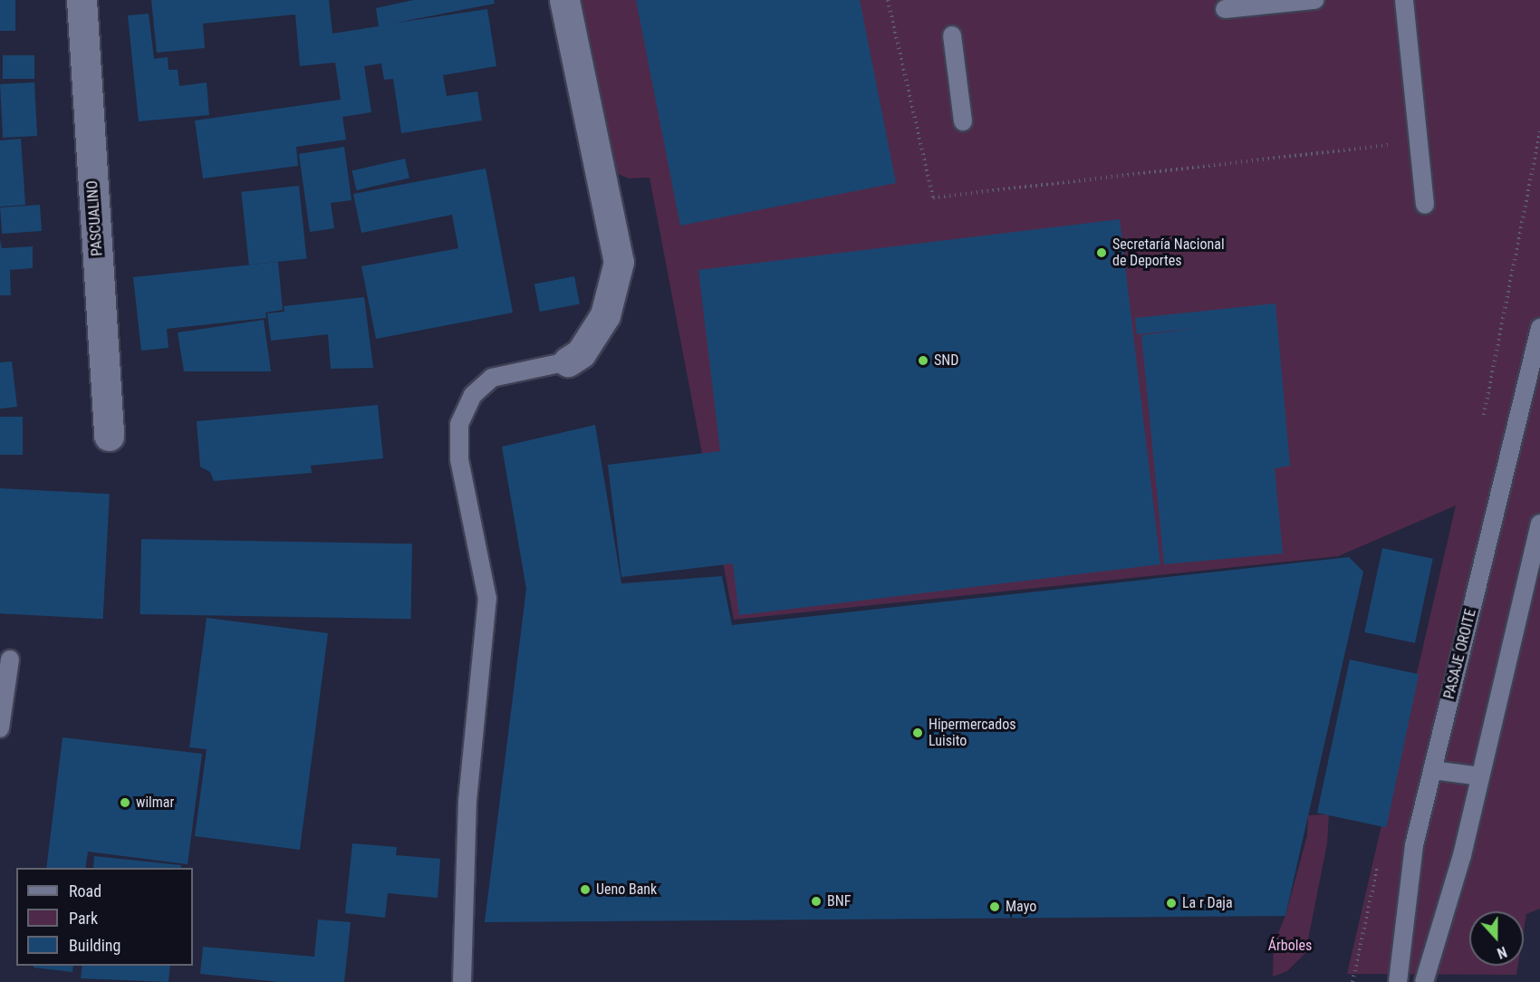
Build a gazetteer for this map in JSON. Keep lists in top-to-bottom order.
{
  "streets": {
    "street": ["PASCUALINO"],
    "lane": ["PASAJE OROITE"]
  },
  "parks": ["Árboles"],
  "places": [
    "Secretaría Nacional de Deportes",
    "SND",
    "Hipermercados Luisito",
    "wilmar",
    "Ueno Bank",
    "BNF",
    "La r Daja",
    "Mayo"
  ],
  "legend": ["Road", "Park", "Building"],
  "north": "bottom"
}
